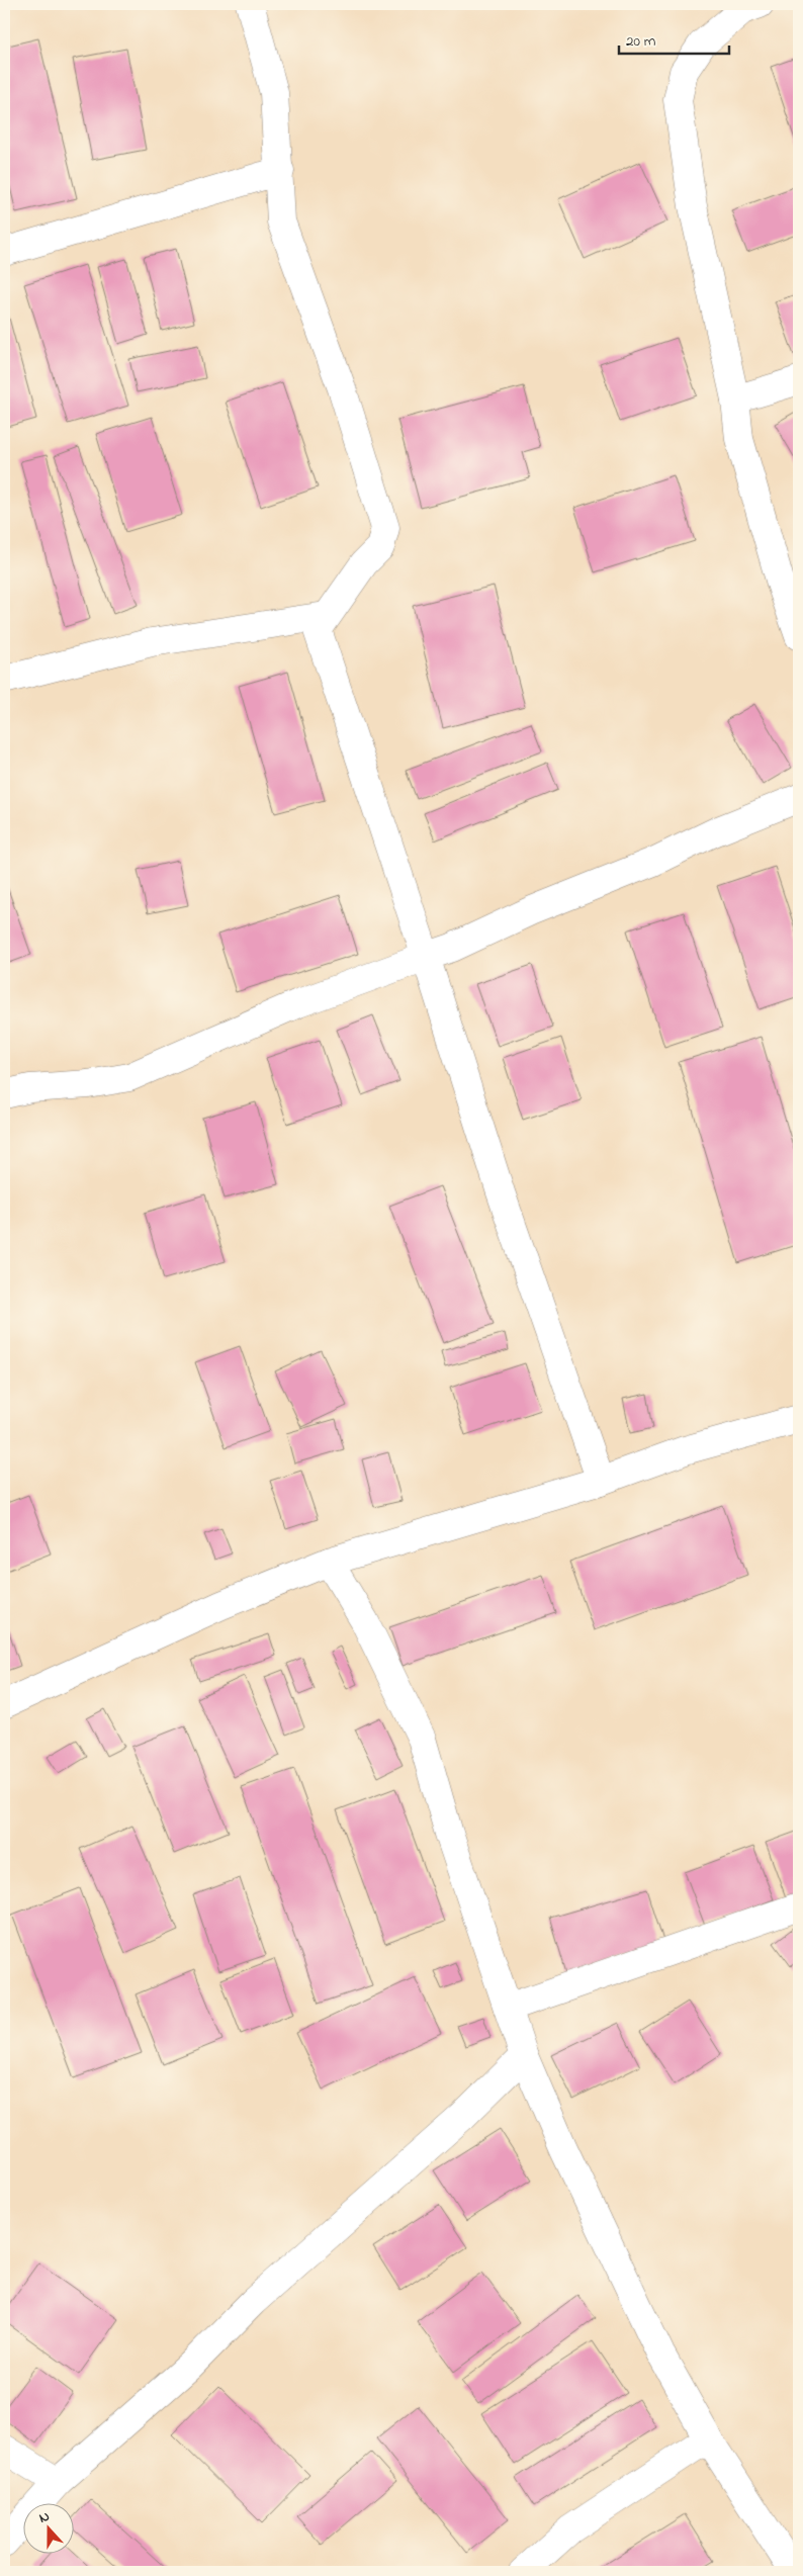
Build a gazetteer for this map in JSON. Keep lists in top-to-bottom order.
{
  "scale_bar": "20 m",
  "north": "top"
}
